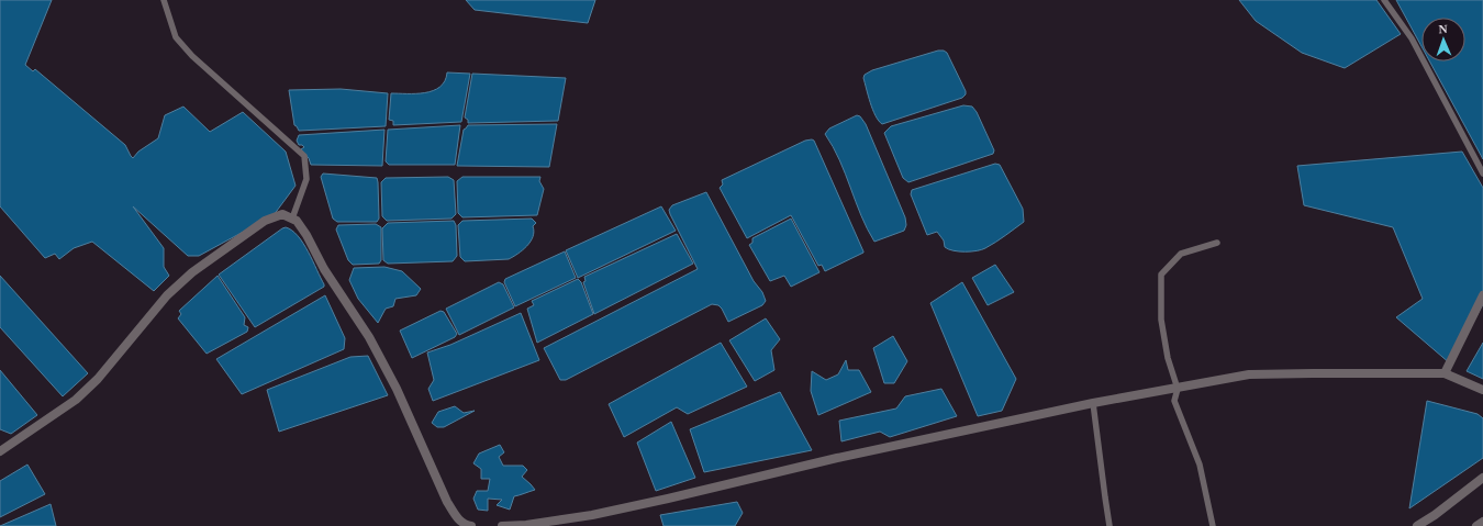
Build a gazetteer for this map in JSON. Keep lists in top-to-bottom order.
{
  "north": "top"
}
